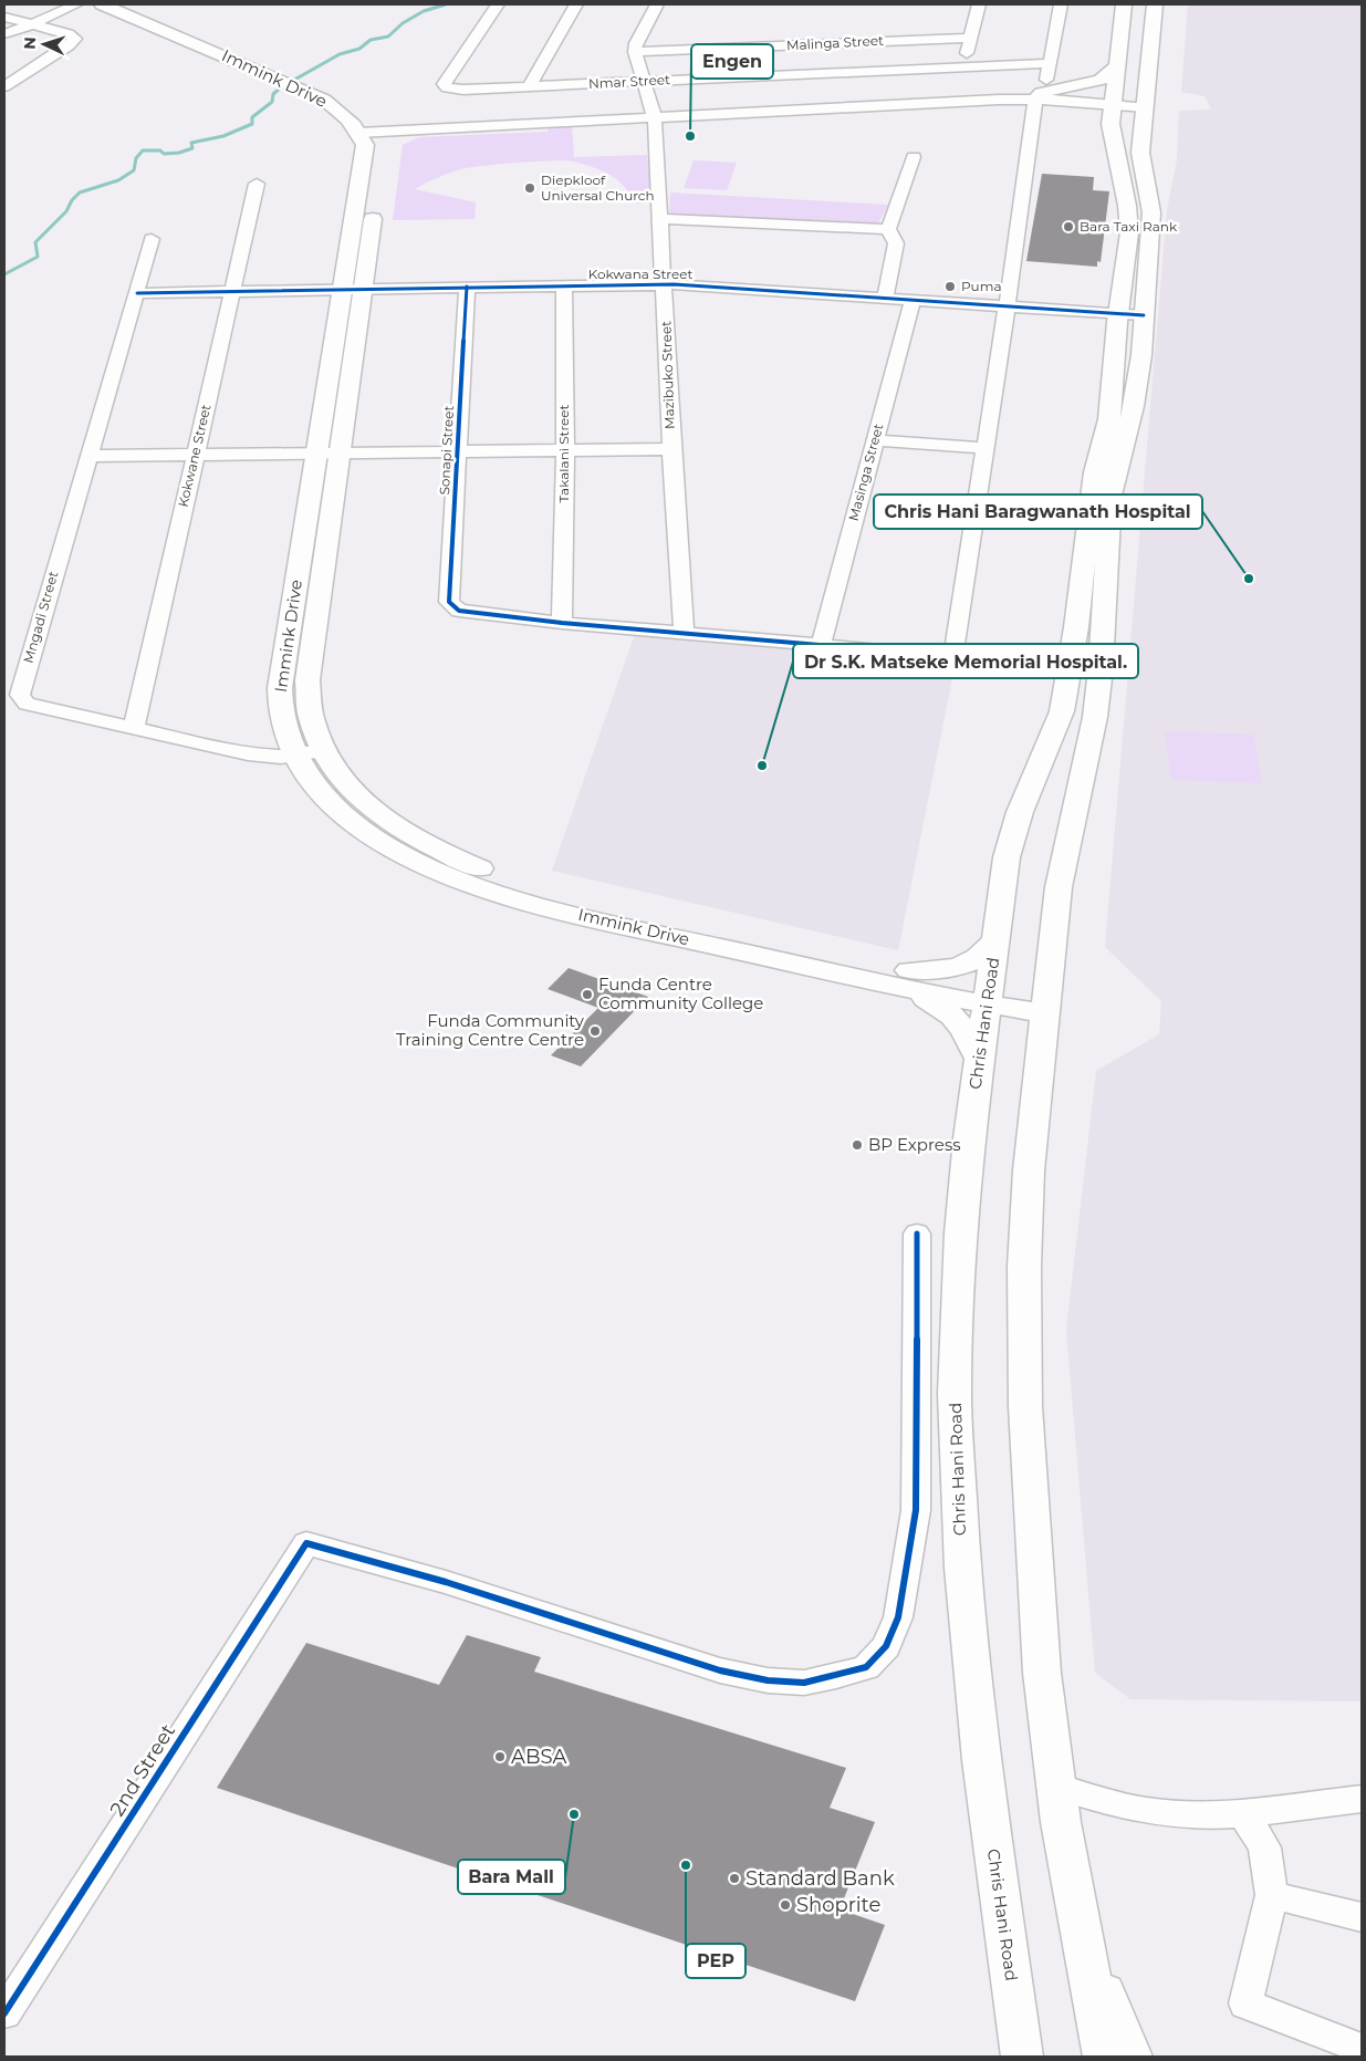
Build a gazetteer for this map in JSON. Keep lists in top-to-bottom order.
{
  "streets": {
    "main road": ["Immink Drive", "Chris Hani Road"],
    "street": [
      "Malinga Street",
      "Nmar Street",
      "Kokwana Street",
      "Mazibuko Street",
      "Sonapi Street",
      "Takalani Street",
      "Kokwane Street",
      "Masinga Street",
      "Mngadi Street",
      "2nd Street"
    ]
  },
  "crossings": [
    ["Malinga Street", "Mazibuko Street"],
    ["Immink Drive", "Kokwana Street"],
    ["Immink Drive", "Mngadi Street"],
    ["Immink Drive", "Chris Hani Road"],
    ["Nmar Street", "Mazibuko Street"],
    ["Kokwana Street", "Mazibuko Street"],
    ["Kokwana Street", "Sonapi Street"],
    ["Kokwana Street", "Takalani Street"],
    ["Kokwana Street", "Kokwane Street"],
    ["Kokwana Street", "Masinga Street"],
    ["Kokwana Street", "Mngadi Street"],
    ["Kokwana Street", "Chris Hani Road"],
    ["Sonapi Street", "Takalani Street"],
    ["Kokwane Street", "Mngadi Street"]
  ],
  "places": [
    "Engen",
    "Diepkloof Universal Church",
    "Bara Taxi Rank",
    "Puma",
    "Chris Hani Baragwanath Hospital",
    "Dr S.K. Matseke Memorial Hospital.",
    "Funda Centre Community College",
    "Funda Community Training Centre Centre",
    "BP Express",
    "ABSA",
    "Bara Mall",
    "PEP",
    "Standard Bank",
    "Shoprite"
  ],
  "north": "left"
}
